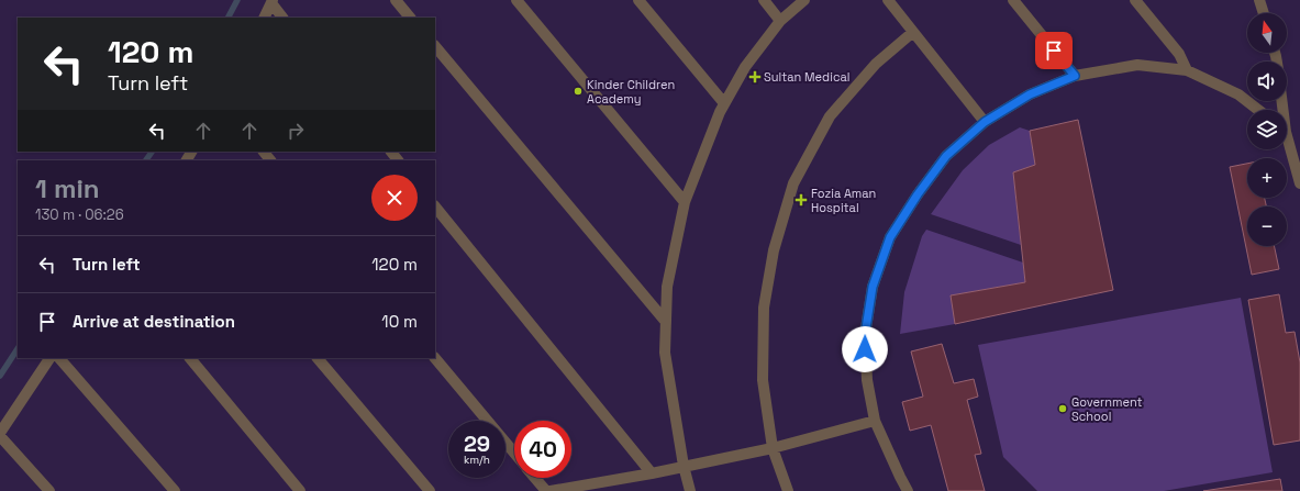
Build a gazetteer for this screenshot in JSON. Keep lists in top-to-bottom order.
{
  "places": {
    "health": ["Sultan Medical", "Fozia Aman Hospital"],
    "other": ["Kinder Children Academy", "Government School"]
  },
  "north": "top",
  "page": {
    "map_buttons": ["+", "−"],
    "turn": ["120 m", "Turn left"],
    "heading": ["1 min", "130 m · 06:26"],
    "list": [
      {
        "name": "Turn left",
        "value": "120 m"
      },
      {
        "name": "Arrive at destination",
        "value": "10 m"
      }
    ],
    "speed": "29 km/h",
    "limit": "40"
  }
}
